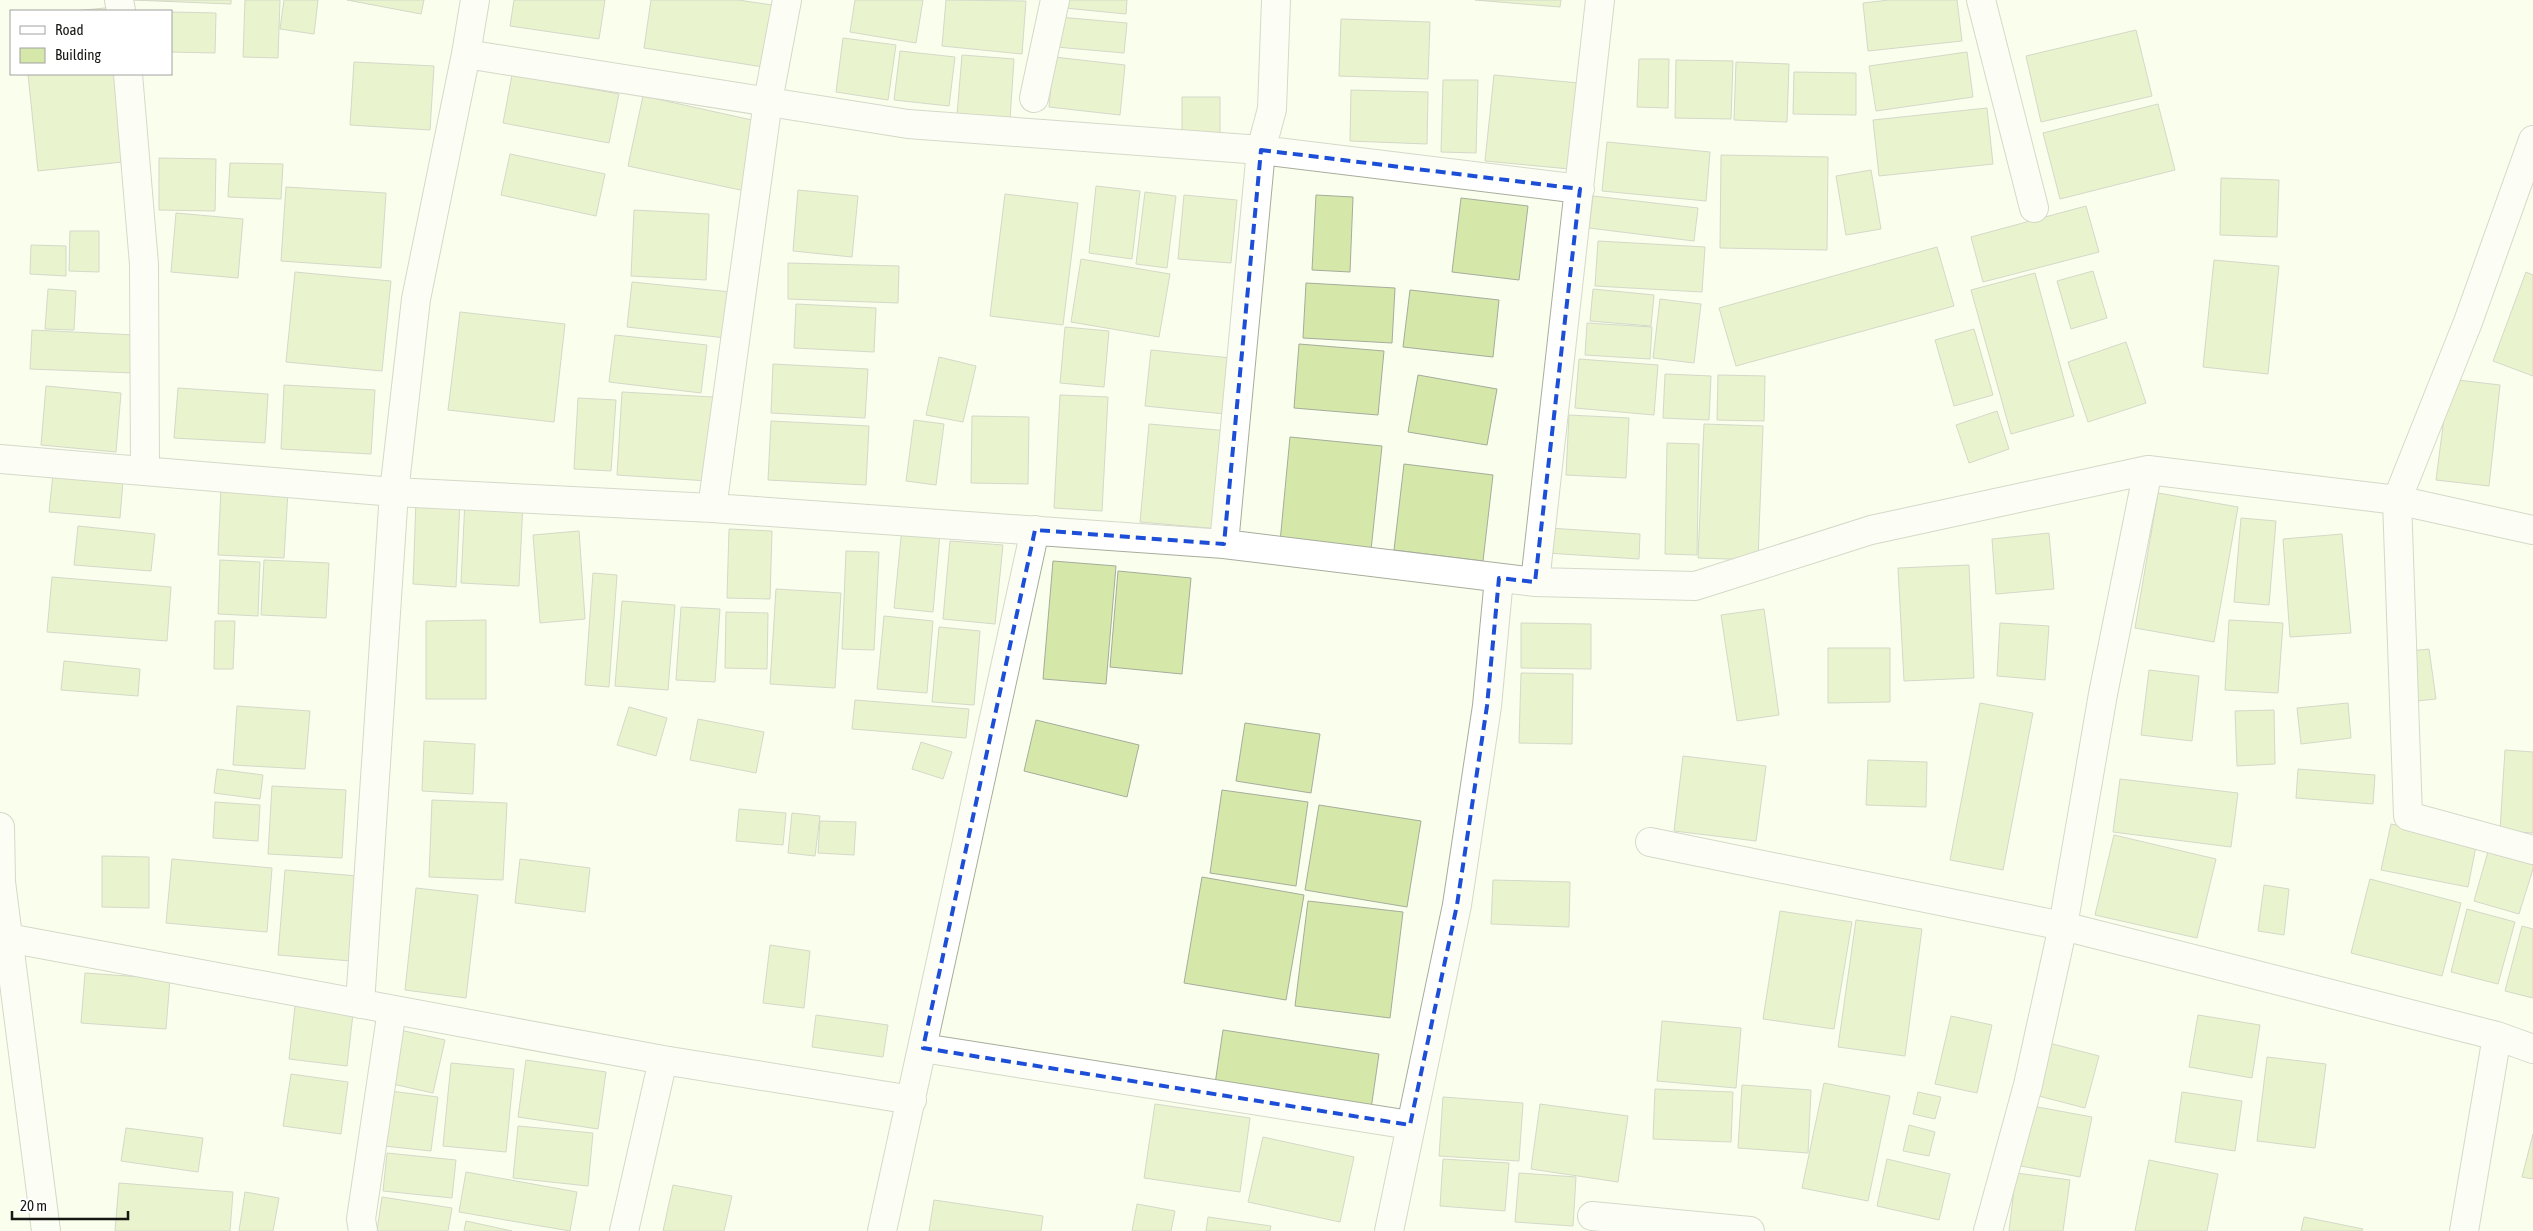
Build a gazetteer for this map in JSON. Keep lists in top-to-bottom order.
{
  "legend": ["Road", "Building"],
  "scale_bar": "20 m"
}
